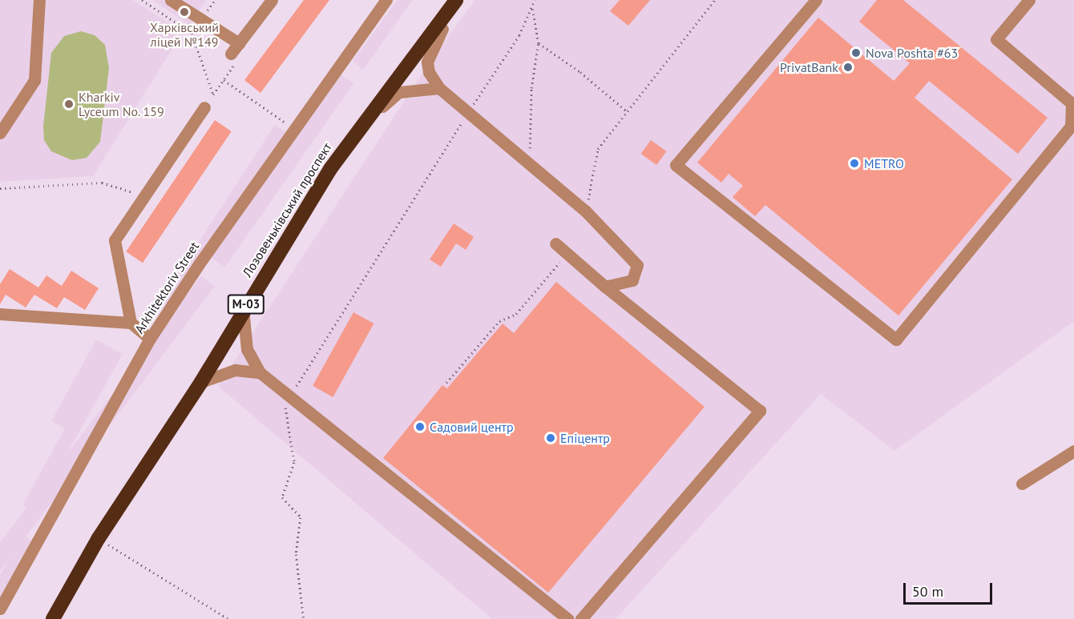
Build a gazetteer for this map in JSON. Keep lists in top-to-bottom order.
{
  "streets": {
    "highway": ["Лозовеньківський проспект", "М-03"],
    "street": ["Arkhitektoriv Street"]
  },
  "places": [
    "Харківський ліцей №149",
    "Nova Poshta #63",
    "PrivatBank",
    "Kharkiv Lyceum No. 159",
    "METRO",
    "Садовий центр",
    "Епіцентр"
  ],
  "scale_bar": "50 m"
}
